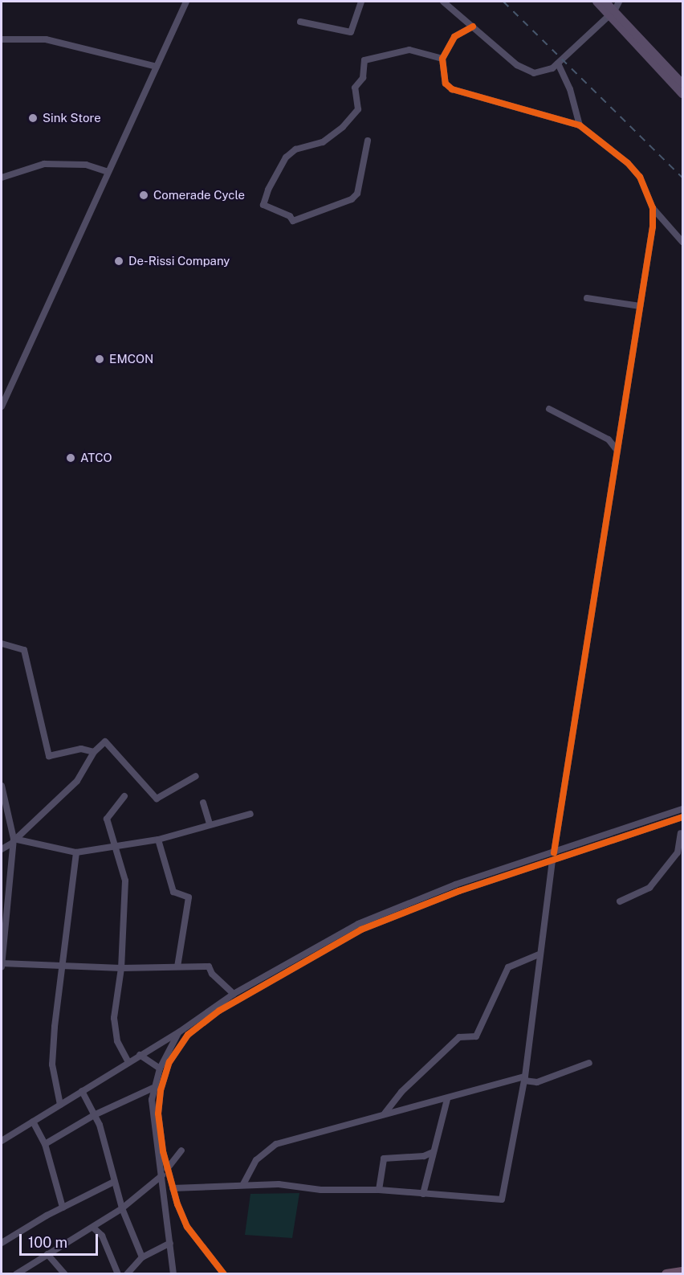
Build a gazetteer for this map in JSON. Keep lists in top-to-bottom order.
{
  "places": [
    "Sink Store",
    "Comerade Cycle",
    "De-Rissi Company",
    "EMCON",
    "ATCO"
  ],
  "scale_bar": "100 m"
}
